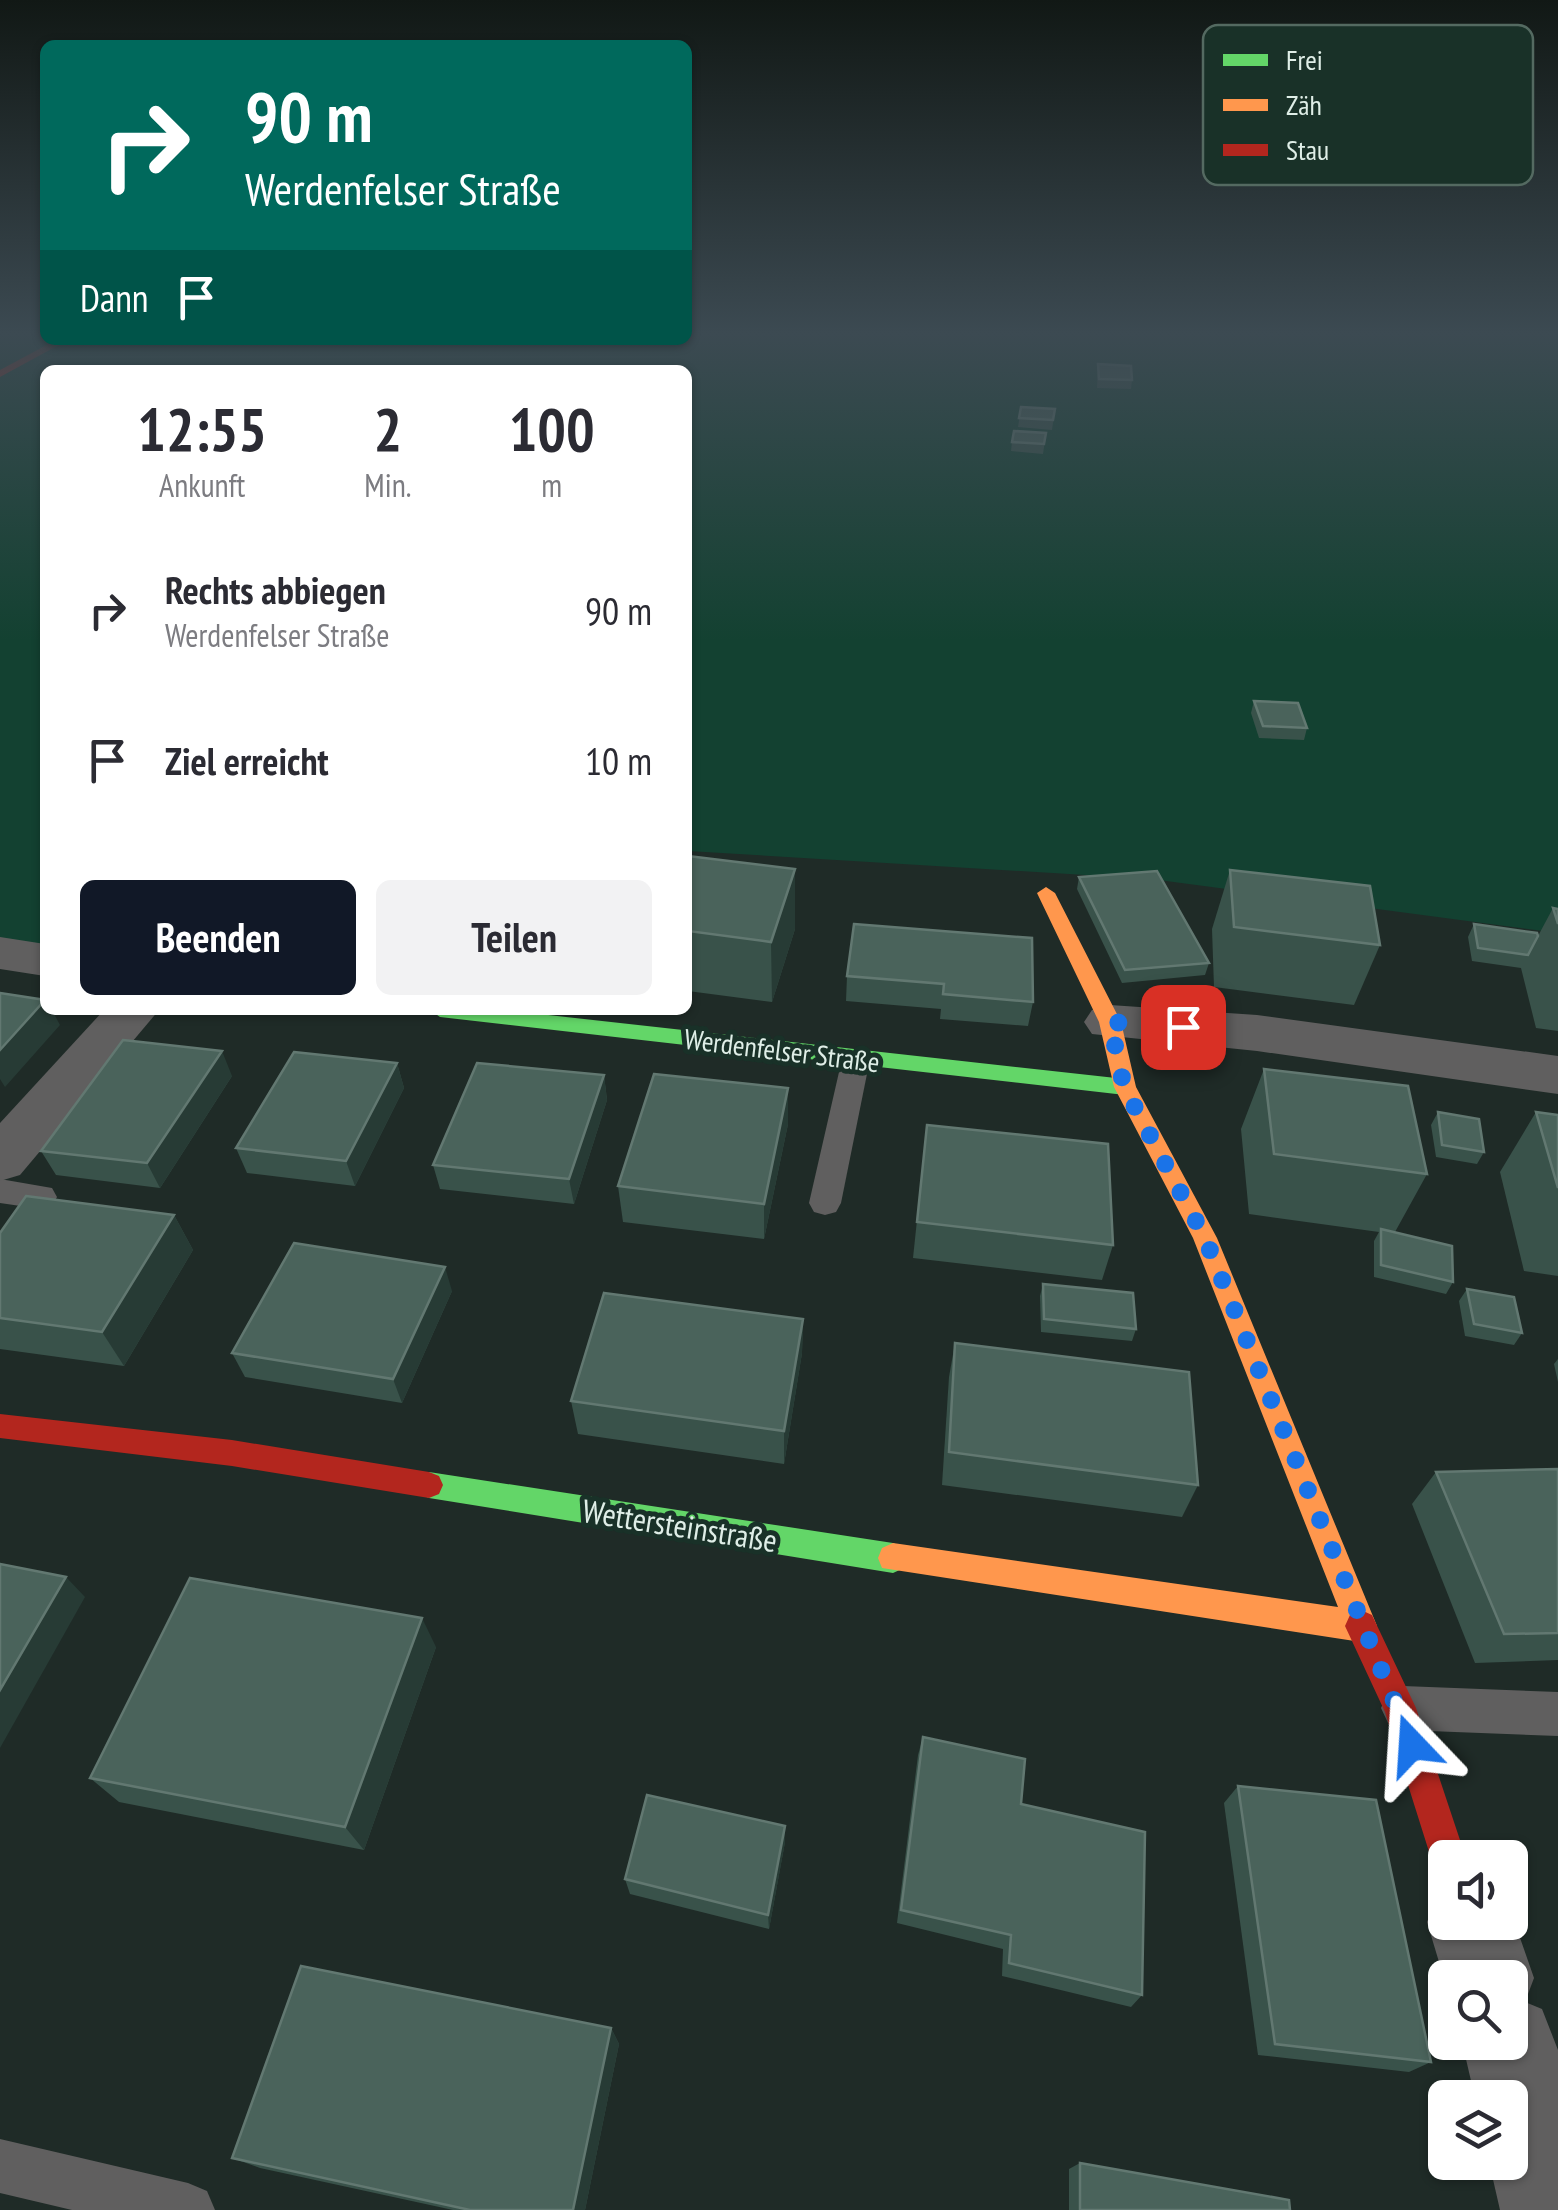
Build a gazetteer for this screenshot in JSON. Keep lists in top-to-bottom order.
{
  "streets": {
    "street": ["Werdenfelser Straße", "Wettersteinstraße"]
  },
  "legend": ["Frei", "Zäh", "Stau"],
  "page": {
    "turn": ["90 m", "Werdenfelser Straße"],
    "then": "Dann",
    "eta": [
      "12:55",
      "Ankunft",
      "2",
      "Min.",
      "100",
      "m"
    ],
    "list": [
      {
        "name": "Rechts abbiegen",
        "note": "Werdenfelser Straße",
        "value": "90 m"
      },
      {
        "name": "Ziel erreicht",
        "value": "10 m"
      }
    ],
    "buttons": ["Beenden", "Teilen"]
  }
}
